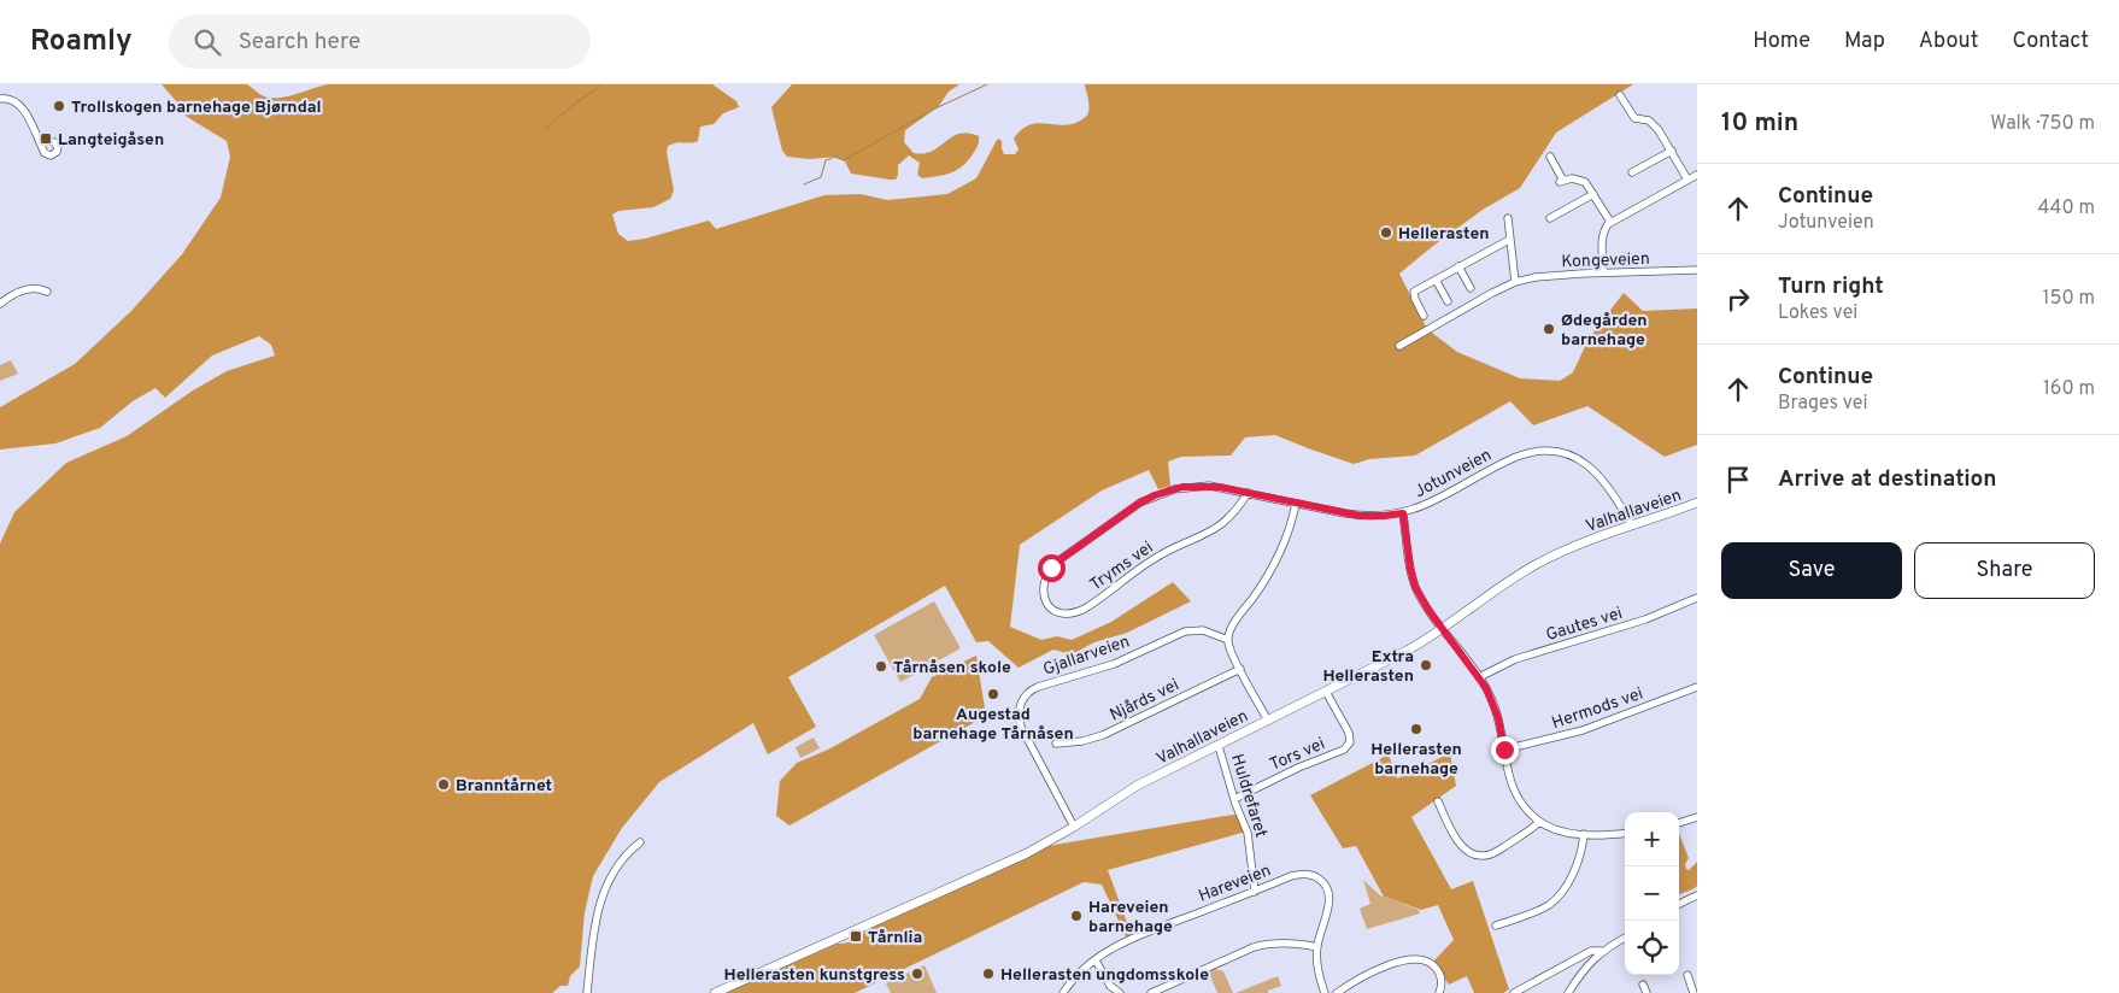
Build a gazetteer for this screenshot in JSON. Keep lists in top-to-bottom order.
{
  "streets": {
    "street": [
      "Kongeveien",
      "Jotunveien",
      "Valhallaveien",
      "Tryms vei",
      "Gautes vei",
      "Gjallarveien",
      "Njårds vei",
      "Hermods vei",
      "Tors vei",
      "Huldrefaret",
      "Hareveien"
    ]
  },
  "crossings": [
    ["Jotunveien", "Valhallaveien"],
    ["Jotunveien", "Tryms vei"],
    ["Valhallaveien", "Gjallarveien"],
    ["Valhallaveien", "Tors vei"],
    ["Valhallaveien", "Huldrefaret"],
    ["Tors vei", "Huldrefaret"],
    ["Huldrefaret", "Hareveien"]
  ],
  "places": {
    "other": [
      "Trollskogen barnehage Bjørndal",
      "Hellerasten",
      "Ødegården barnehage",
      "Extra Hellerasten",
      "Tårnåsen skole",
      "Augestad barnehage Tårnåsen",
      "Hellerasten barnehage",
      "Branntårnet",
      "Hareveien barnehage",
      "Hellerasten kunstgress",
      "Hellerasten ungdomsskole"
    ],
    "transit": ["Langteigåsen", "Tårnlia"]
  },
  "page": {
    "header": "Roamly",
    "search": "Search here",
    "nav": [
      "Home",
      "Map",
      "About",
      "Contact"
    ],
    "heading": ["10 min", "Walk · 750 m"],
    "list": [
      ["Continue", "Jotunveien", "440 m"],
      ["Turn right", "Lokes vei", "150 m"],
      ["Continue", "Brages vei", "160 m"],
      "Arrive at destination"
    ],
    "buttons": ["Save", "Share"],
    "map_buttons": ["+", "−"]
  }
}
